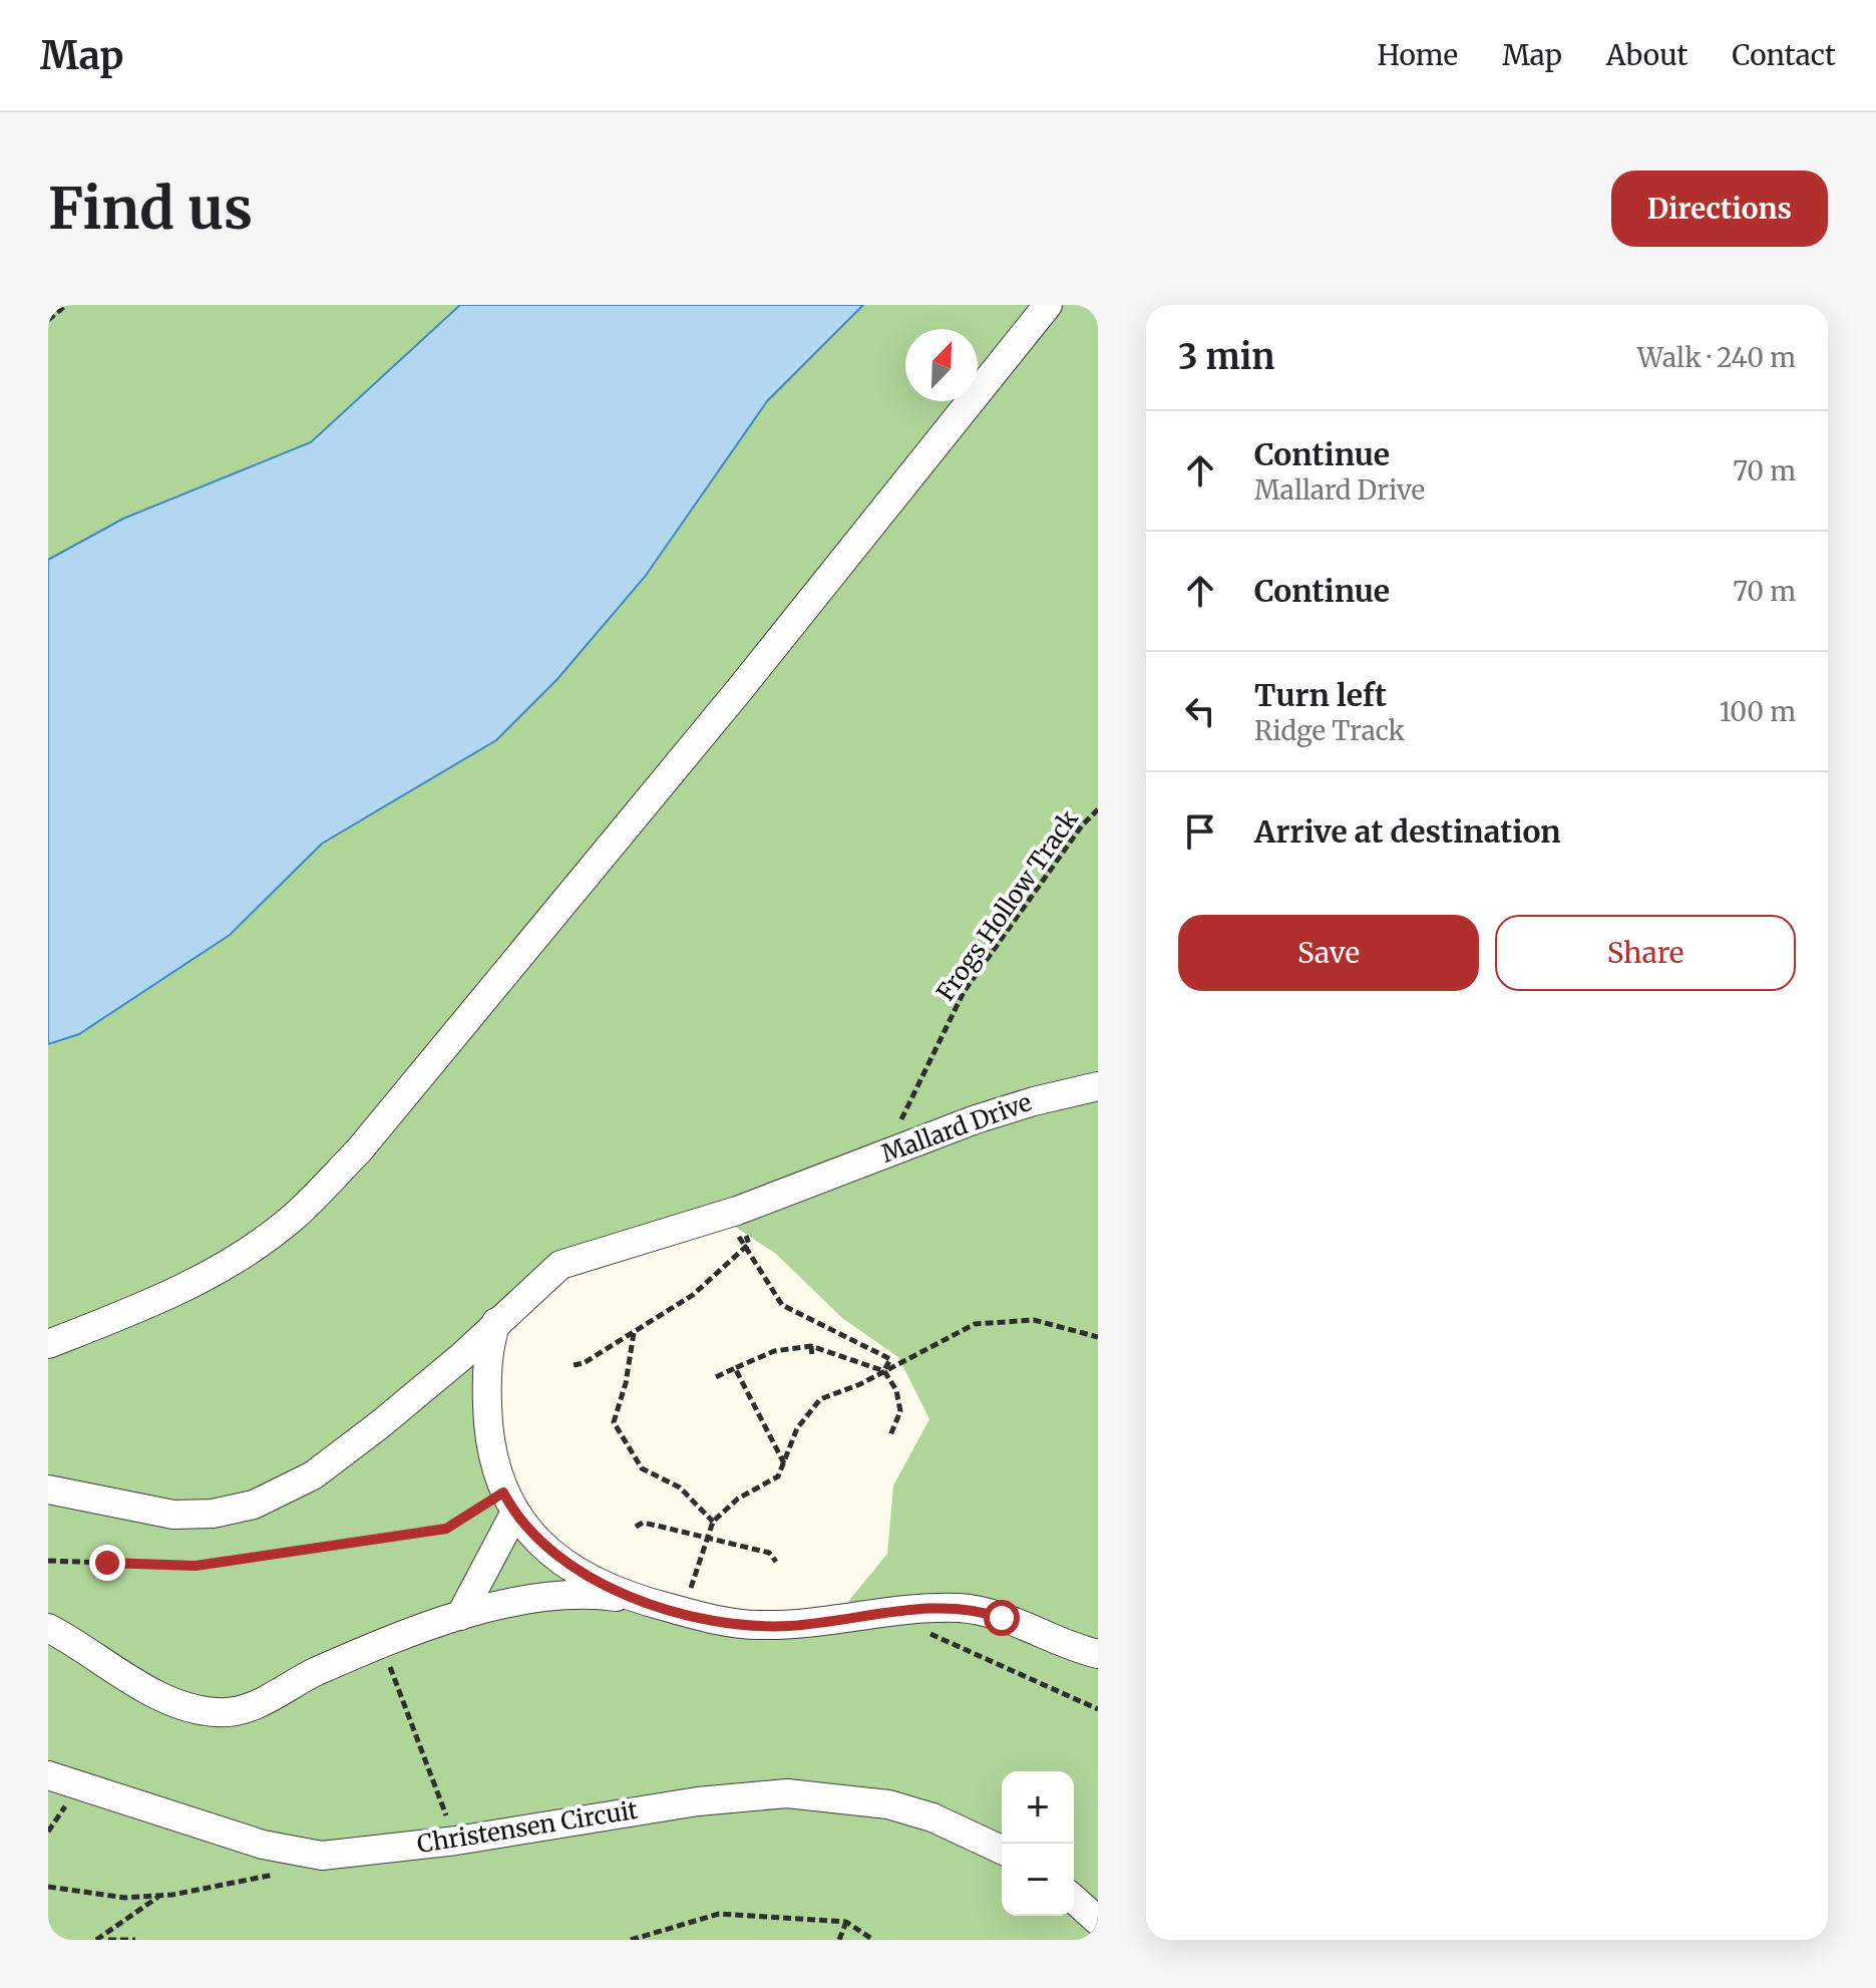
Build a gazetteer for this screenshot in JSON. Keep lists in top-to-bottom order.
{
  "streets": {
    "street": ["Mallard Drive", "Christensen Circuit"],
    "path": ["Frogs Hollow Track"]
  },
  "crossings": [
    ["Frogs Hollow Track", "Mallard Drive"]
  ],
  "north": "top right",
  "page": {
    "header": "Map",
    "nav": [
      "Home",
      "Map",
      "About",
      "Contact"
    ],
    "buttons": [
      "Directions",
      ["Save", "Share"]
    ],
    "title": "Find us",
    "heading": ["3 min", "Walk · 240 m"],
    "list": [
      ["Continue", "Mallard Drive", "70 m"],
      ["Continue", "70 m"],
      ["Turn left", "Ridge Track", "100 m"],
      "Arrive at destination"
    ],
    "map_buttons": ["+", "−"]
  }
}
